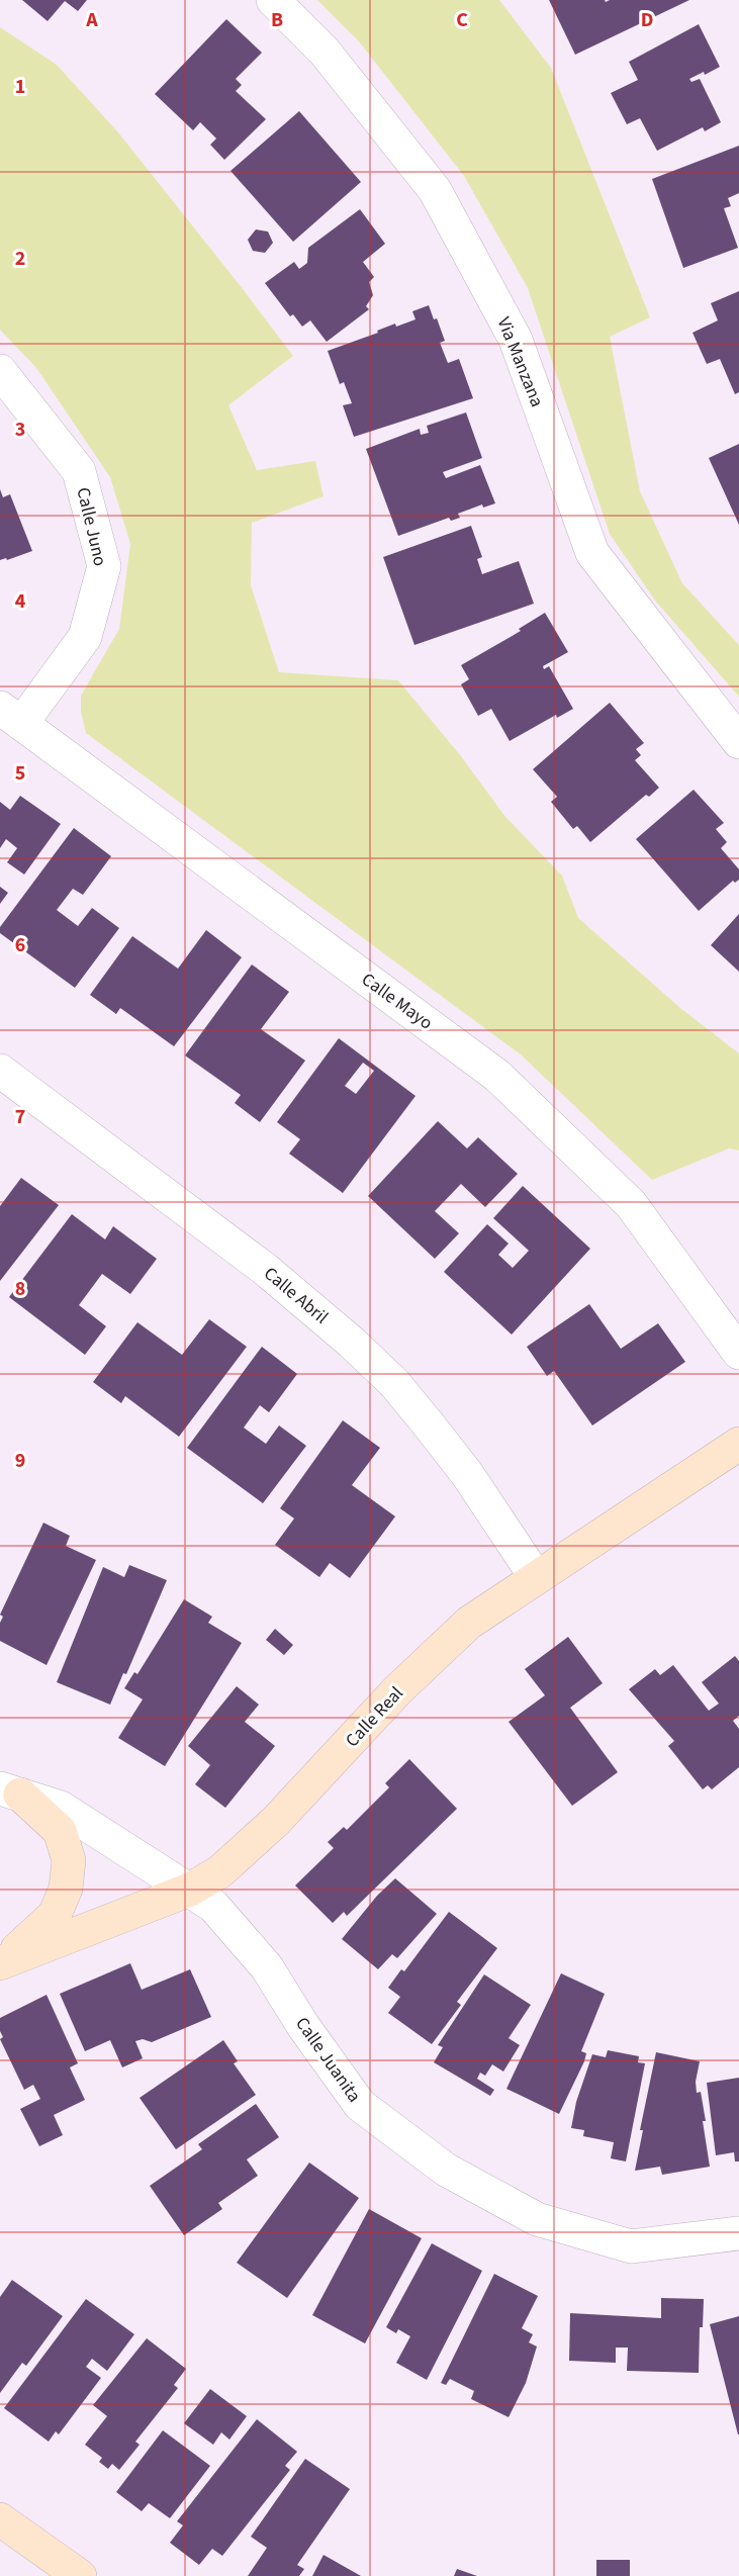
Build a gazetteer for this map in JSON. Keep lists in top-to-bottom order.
{
  "streets": {
    "street": [
      "Via Manzana",
      "Calle Juno",
      "Calle Mayo",
      "Calle Abril",
      "Calle Real",
      "Calle Juanita"
    ]
  },
  "crossings": [
    ["Calle Juno", "Calle Mayo"],
    ["Calle Abril", "Calle Real"],
    ["Calle Real", "Calle Juanita"]
  ],
  "grid": {
    "columns": [
      "A",
      "B",
      "C",
      "D"
    ],
    "rows": [
      "1",
      "2",
      "3",
      "4",
      "5",
      "6",
      "7",
      "8",
      "9"
    ]
  }
}
